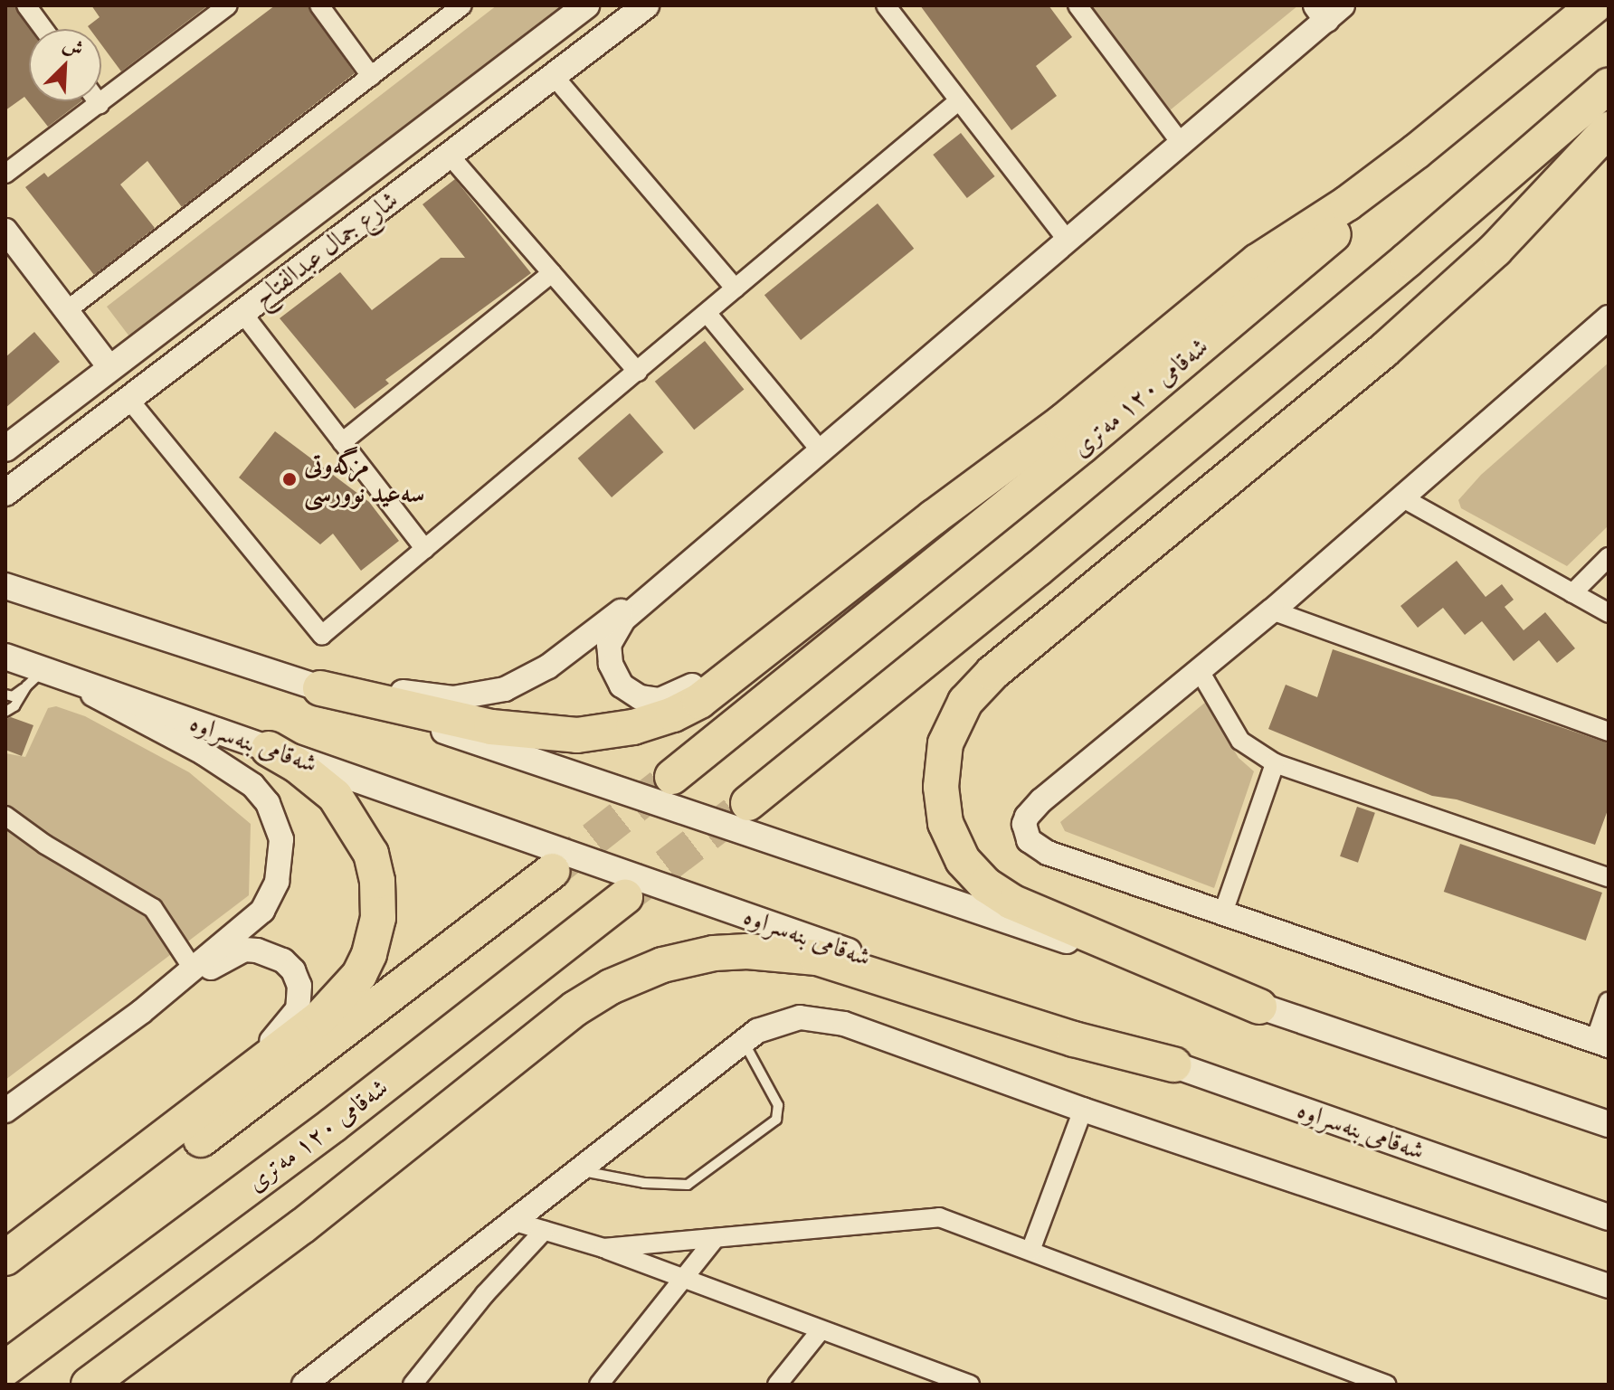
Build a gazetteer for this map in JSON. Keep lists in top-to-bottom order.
{
  "streets": {
    "highway": ["شەقامی ١٢٠ مەتری"],
    "main road": ["شارع جمال عبدالفتاح", "شەقامی بنەسراوە"]
  },
  "places": ["مزگەوتی سەعید نوورسی"],
  "north": "top right"
}
